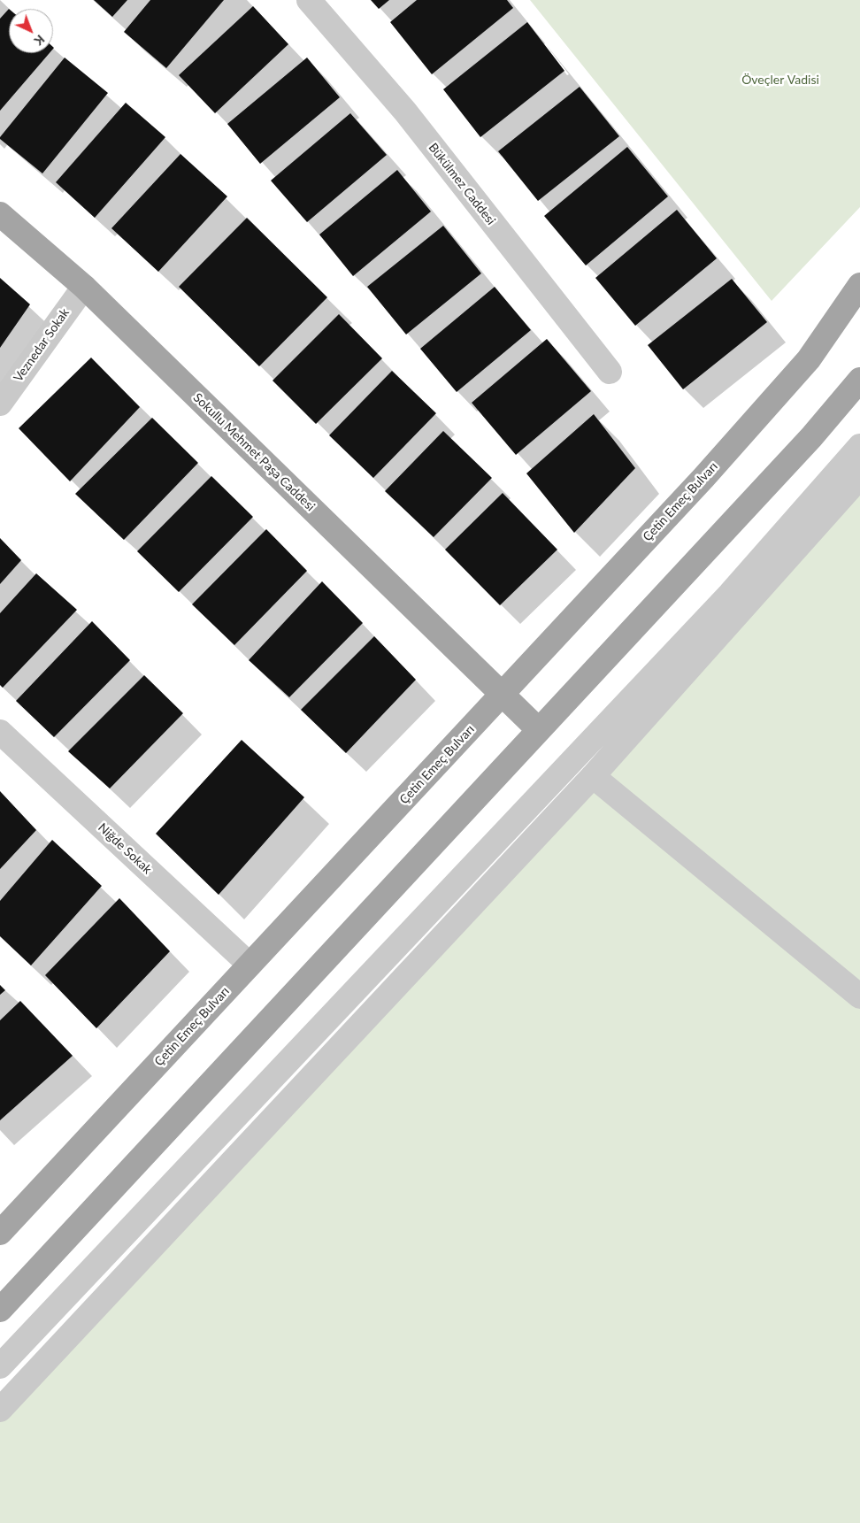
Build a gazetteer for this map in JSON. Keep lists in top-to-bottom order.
{
  "streets": {
    "main road": ["Sokullu Mehmet Paşa Caddesi", "Çetin Emeç Bulvarı"],
    "street": ["Bükülmez Caddesi", "Veznedar Sokak", "Niğde Sokak"]
  },
  "crossings": [
    ["Veznedar Sokak", "Sokullu Mehmet Paşa Caddesi"],
    ["Sokullu Mehmet Paşa Caddesi", "Çetin Emeç Bulvarı"],
    ["Çetin Emeç Bulvarı", "Niğde Sokak"]
  ],
  "parks": ["Öveçler Vadisi"],
  "north": "bottom right"
}
